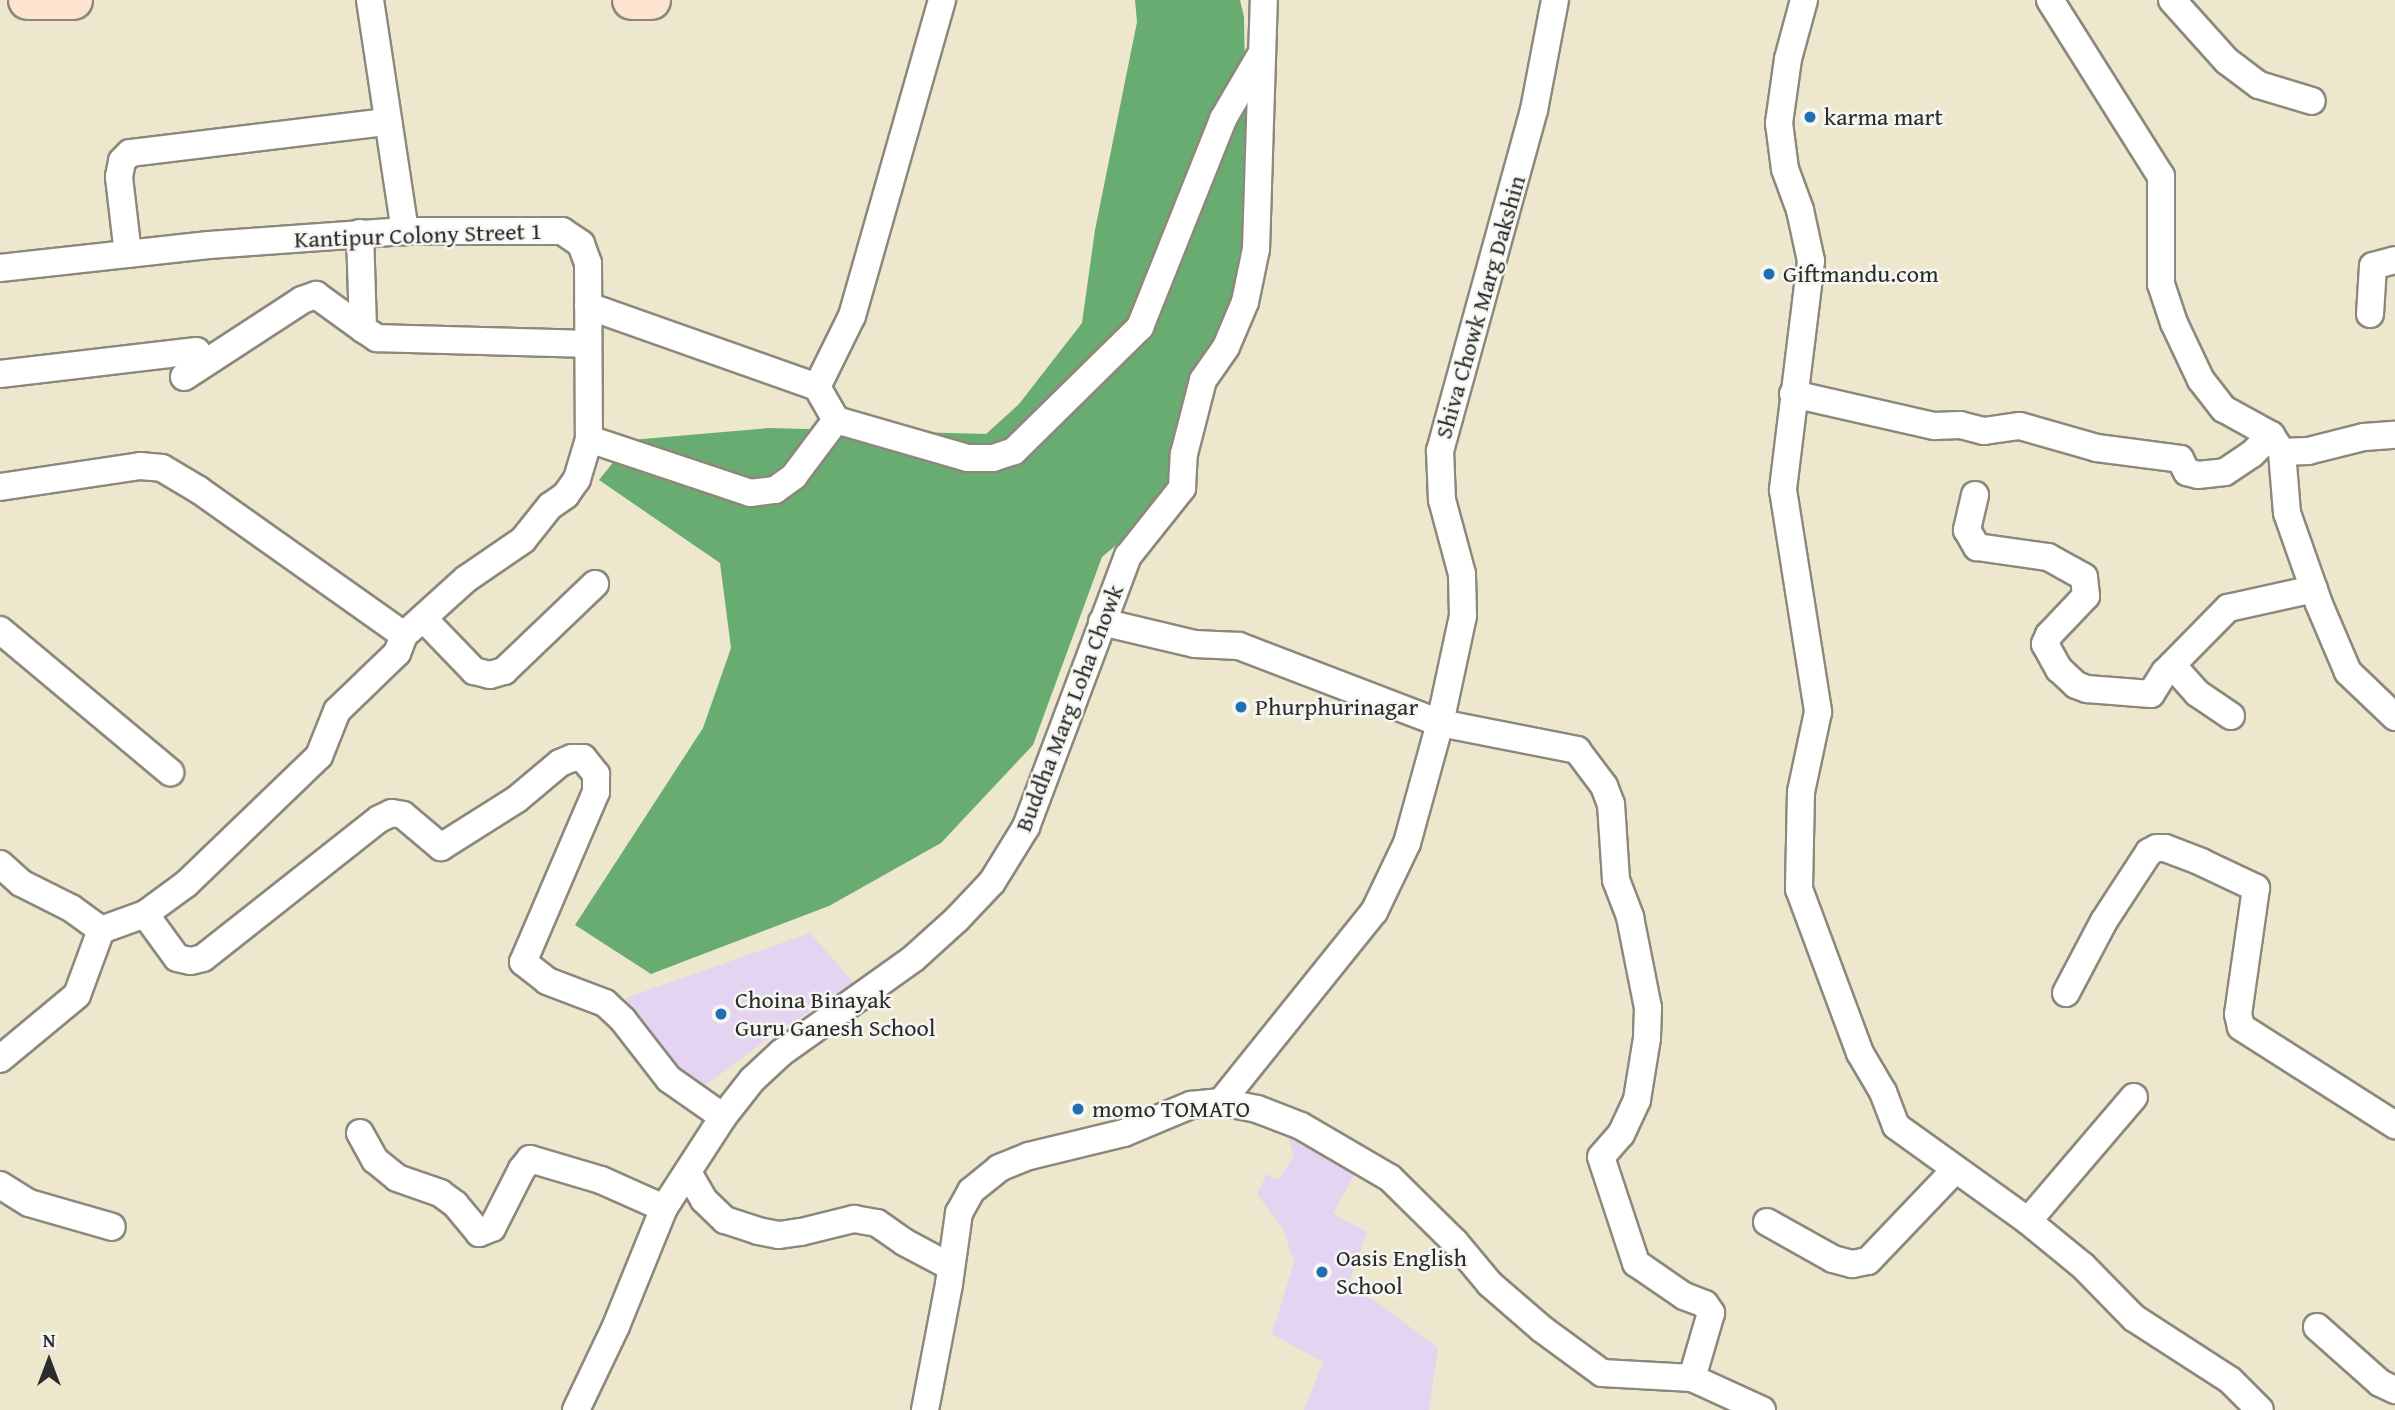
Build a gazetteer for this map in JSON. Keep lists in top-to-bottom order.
{
  "streets": {
    "street": ["Kantipur Colony Street 1", "Shiva Chowk Marg Dakshin", "Buddha Marg Loha Chowk"]
  },
  "places": [
    "karma mart",
    "Giftmandu.com",
    "Phurphurinagar",
    "Choina Binayak Guru Ganesh School",
    "momo TOMATO",
    "Oasis English School"
  ],
  "north": "top"
}
